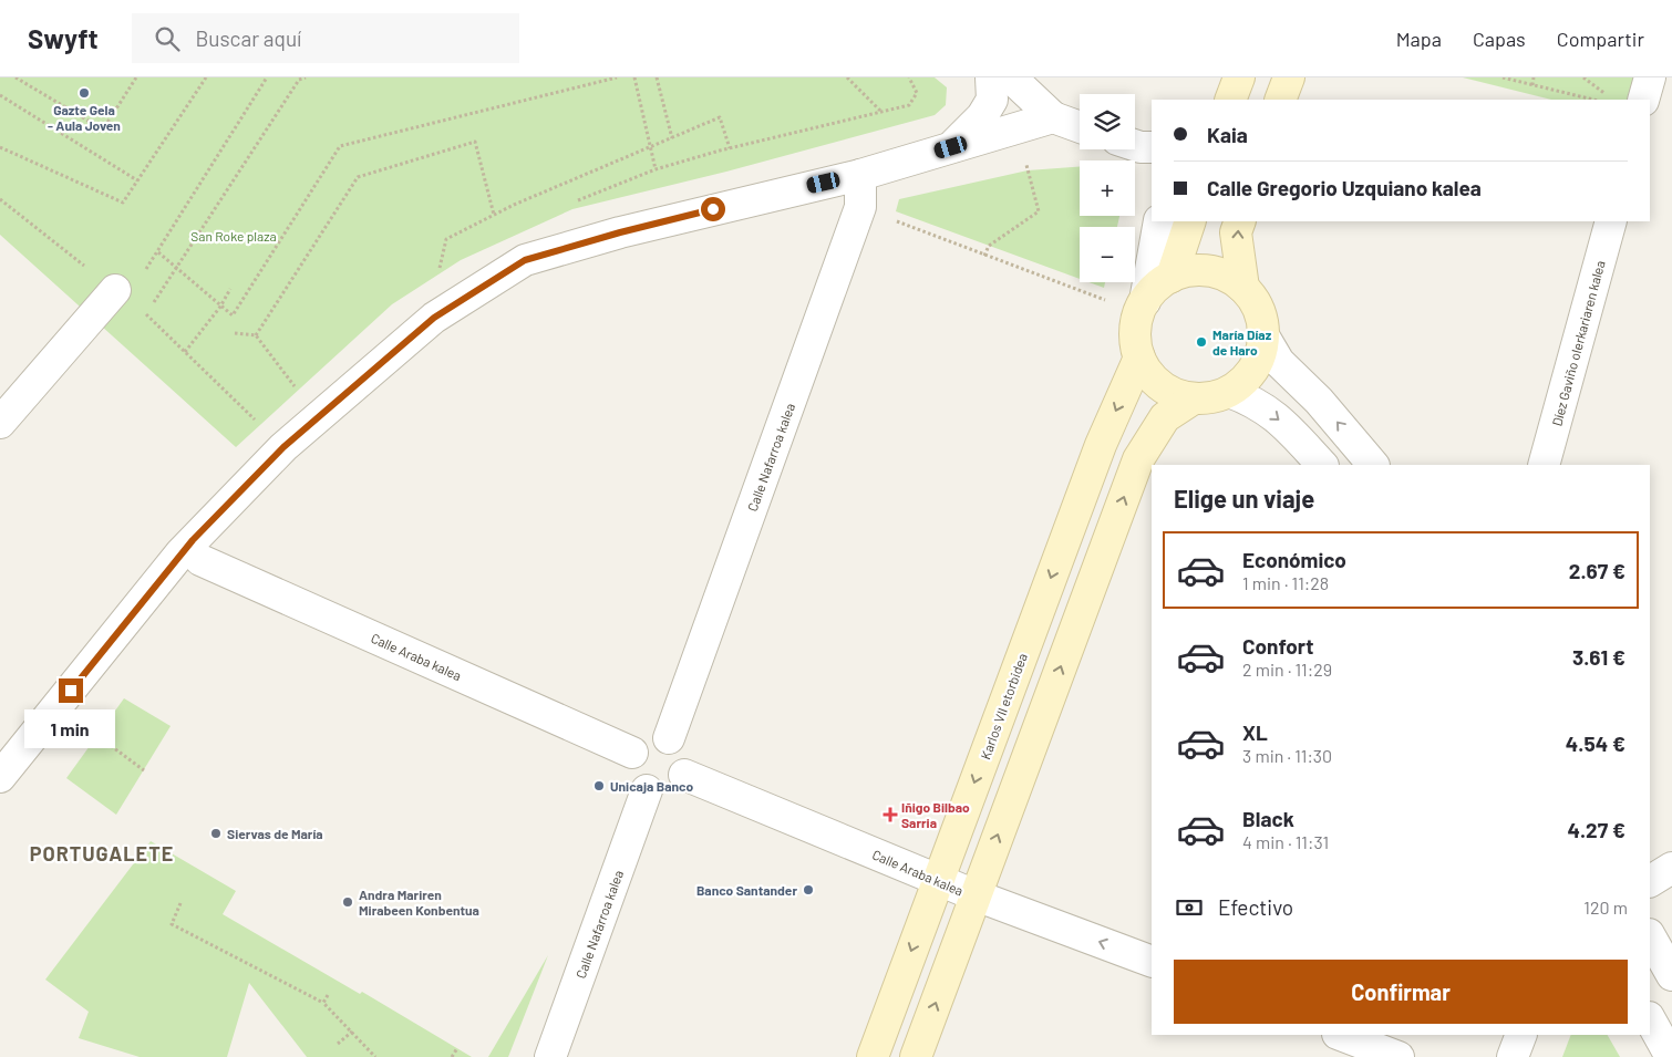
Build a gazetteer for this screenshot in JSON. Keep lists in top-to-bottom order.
{
  "streets": {
    "street": [
      "Díez Gaviño olerkariaren kalea",
      "Calle Nafarroa kalea",
      "Calle Araba kalea",
      "Karlos VII etorbidea"
    ]
  },
  "crossings": [
    ["Calle Nafarroa kalea", "Calle Araba kalea"],
    ["Calle Araba kalea", "Karlos VII etorbidea"]
  ],
  "districts": ["PORTUGALETE"],
  "parks": ["San Roke plaza"],
  "places": {
    "other": [
      "Gazte Gela - Aula Joven",
      "María Díaz de Haro",
      "Unicaja Banco",
      "Siervas de María",
      "Banco Santander",
      "Andra Mariren Mirabeen Konbentua"
    ],
    "health": ["Iñigo Bilbao Sarria"]
  },
  "page": {
    "header": "Swyft",
    "search": "Buscar aquí",
    "nav": ["Mapa", "Capas", "Compartir"],
    "map_buttons": ["+", "−"],
    "banner": ["Kaia", "Calle Gregorio Uzquiano kalea"],
    "heading": "Elige un viaje",
    "list": [
      {
        "name": "Económico",
        "note": "1 min · 11:28",
        "value": "2.67 €"
      },
      {
        "name": "Confort",
        "note": "2 min · 11:29",
        "value": "3.61 €"
      },
      {
        "name": "XL",
        "note": "3 min · 11:30",
        "value": "4.54 €"
      },
      {
        "name": "Black",
        "note": "4 min · 11:31",
        "value": "4.27 €"
      }
    ],
    "bubble": "1 min",
    "pay": ["Efectivo", "120 m"],
    "buttons": "Confirmar"
  }
}
